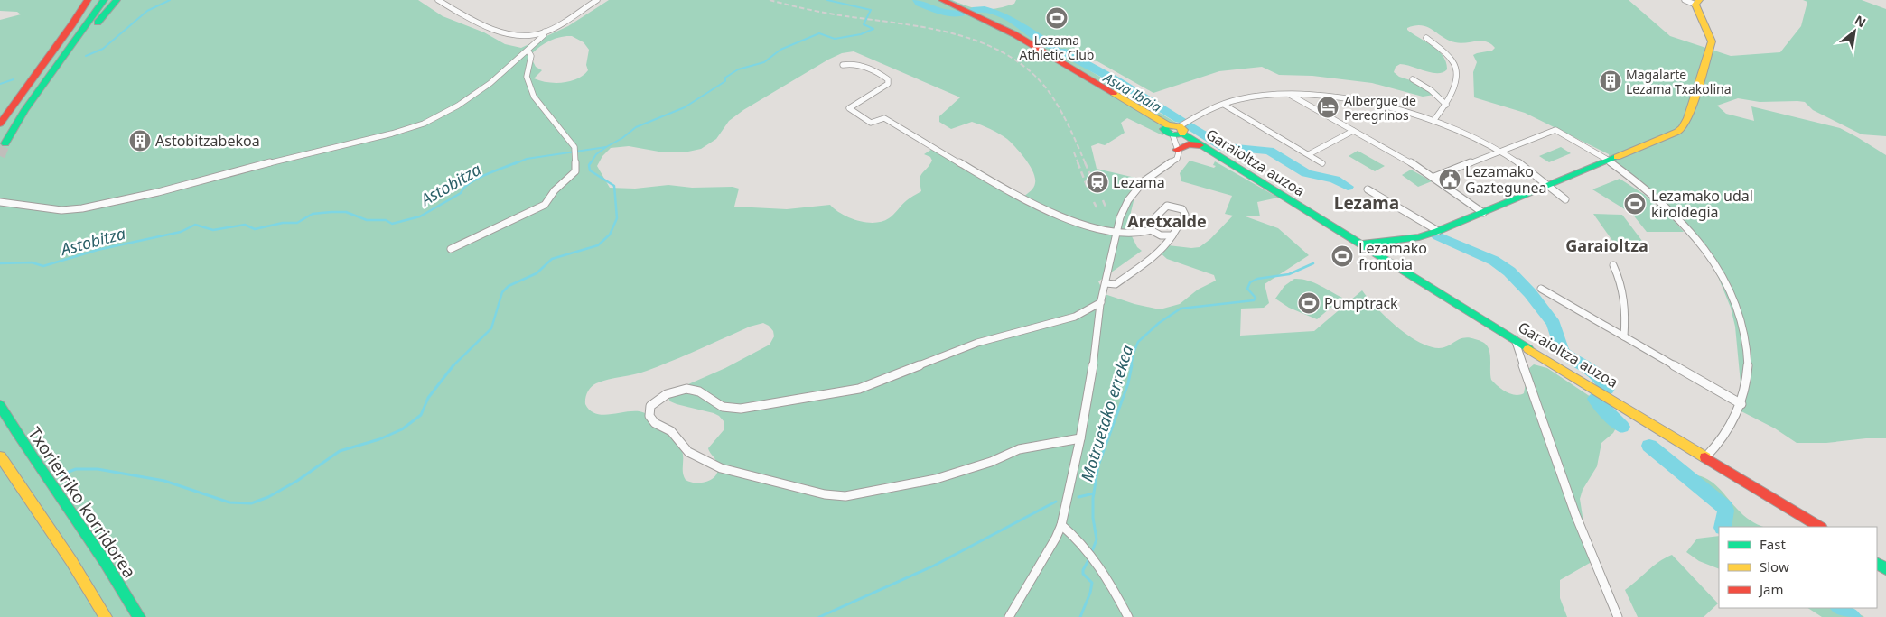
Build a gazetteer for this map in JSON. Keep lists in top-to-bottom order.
{
  "streets": {
    "main road": ["Garaioltza auzoa", "Txorierriko korridorea"]
  },
  "districts": ["Lezama", "Aretxalde", "Garaioltza"],
  "water": ["Asua Ibaia", "Astobitza", "Motruetako errekea"],
  "places": {
    "sports": [
      "Lezama Athletic Club",
      "Lezamako udal kiroldegia",
      "Lezamako frontoia",
      "Pumptrack"
    ],
    "building": ["Magalarte Lezama Txakolina", "Astobitzabekoa"],
    "hotel": ["Albergue de Peregrinos"],
    "public building": ["Lezamako Gaztegunea"],
    "station": ["Lezama"]
  },
  "legend": ["Fast", "Slow", "Jam"],
  "north": "top right"
}
